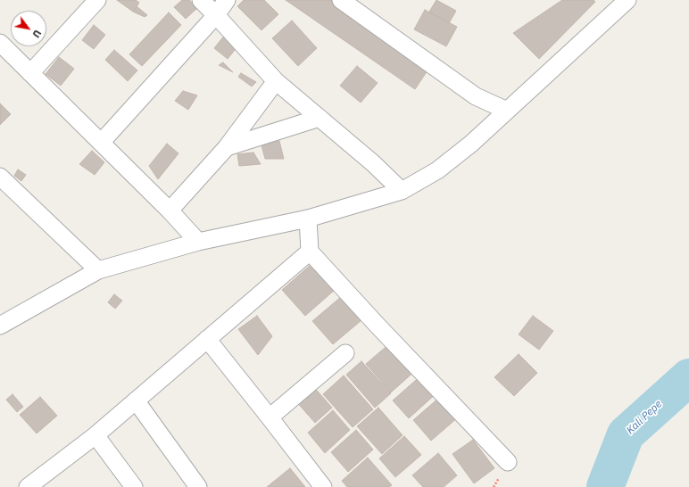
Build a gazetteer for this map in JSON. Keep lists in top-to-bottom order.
{
  "water": ["Kali Pepe"],
  "north": "bottom right"
}
